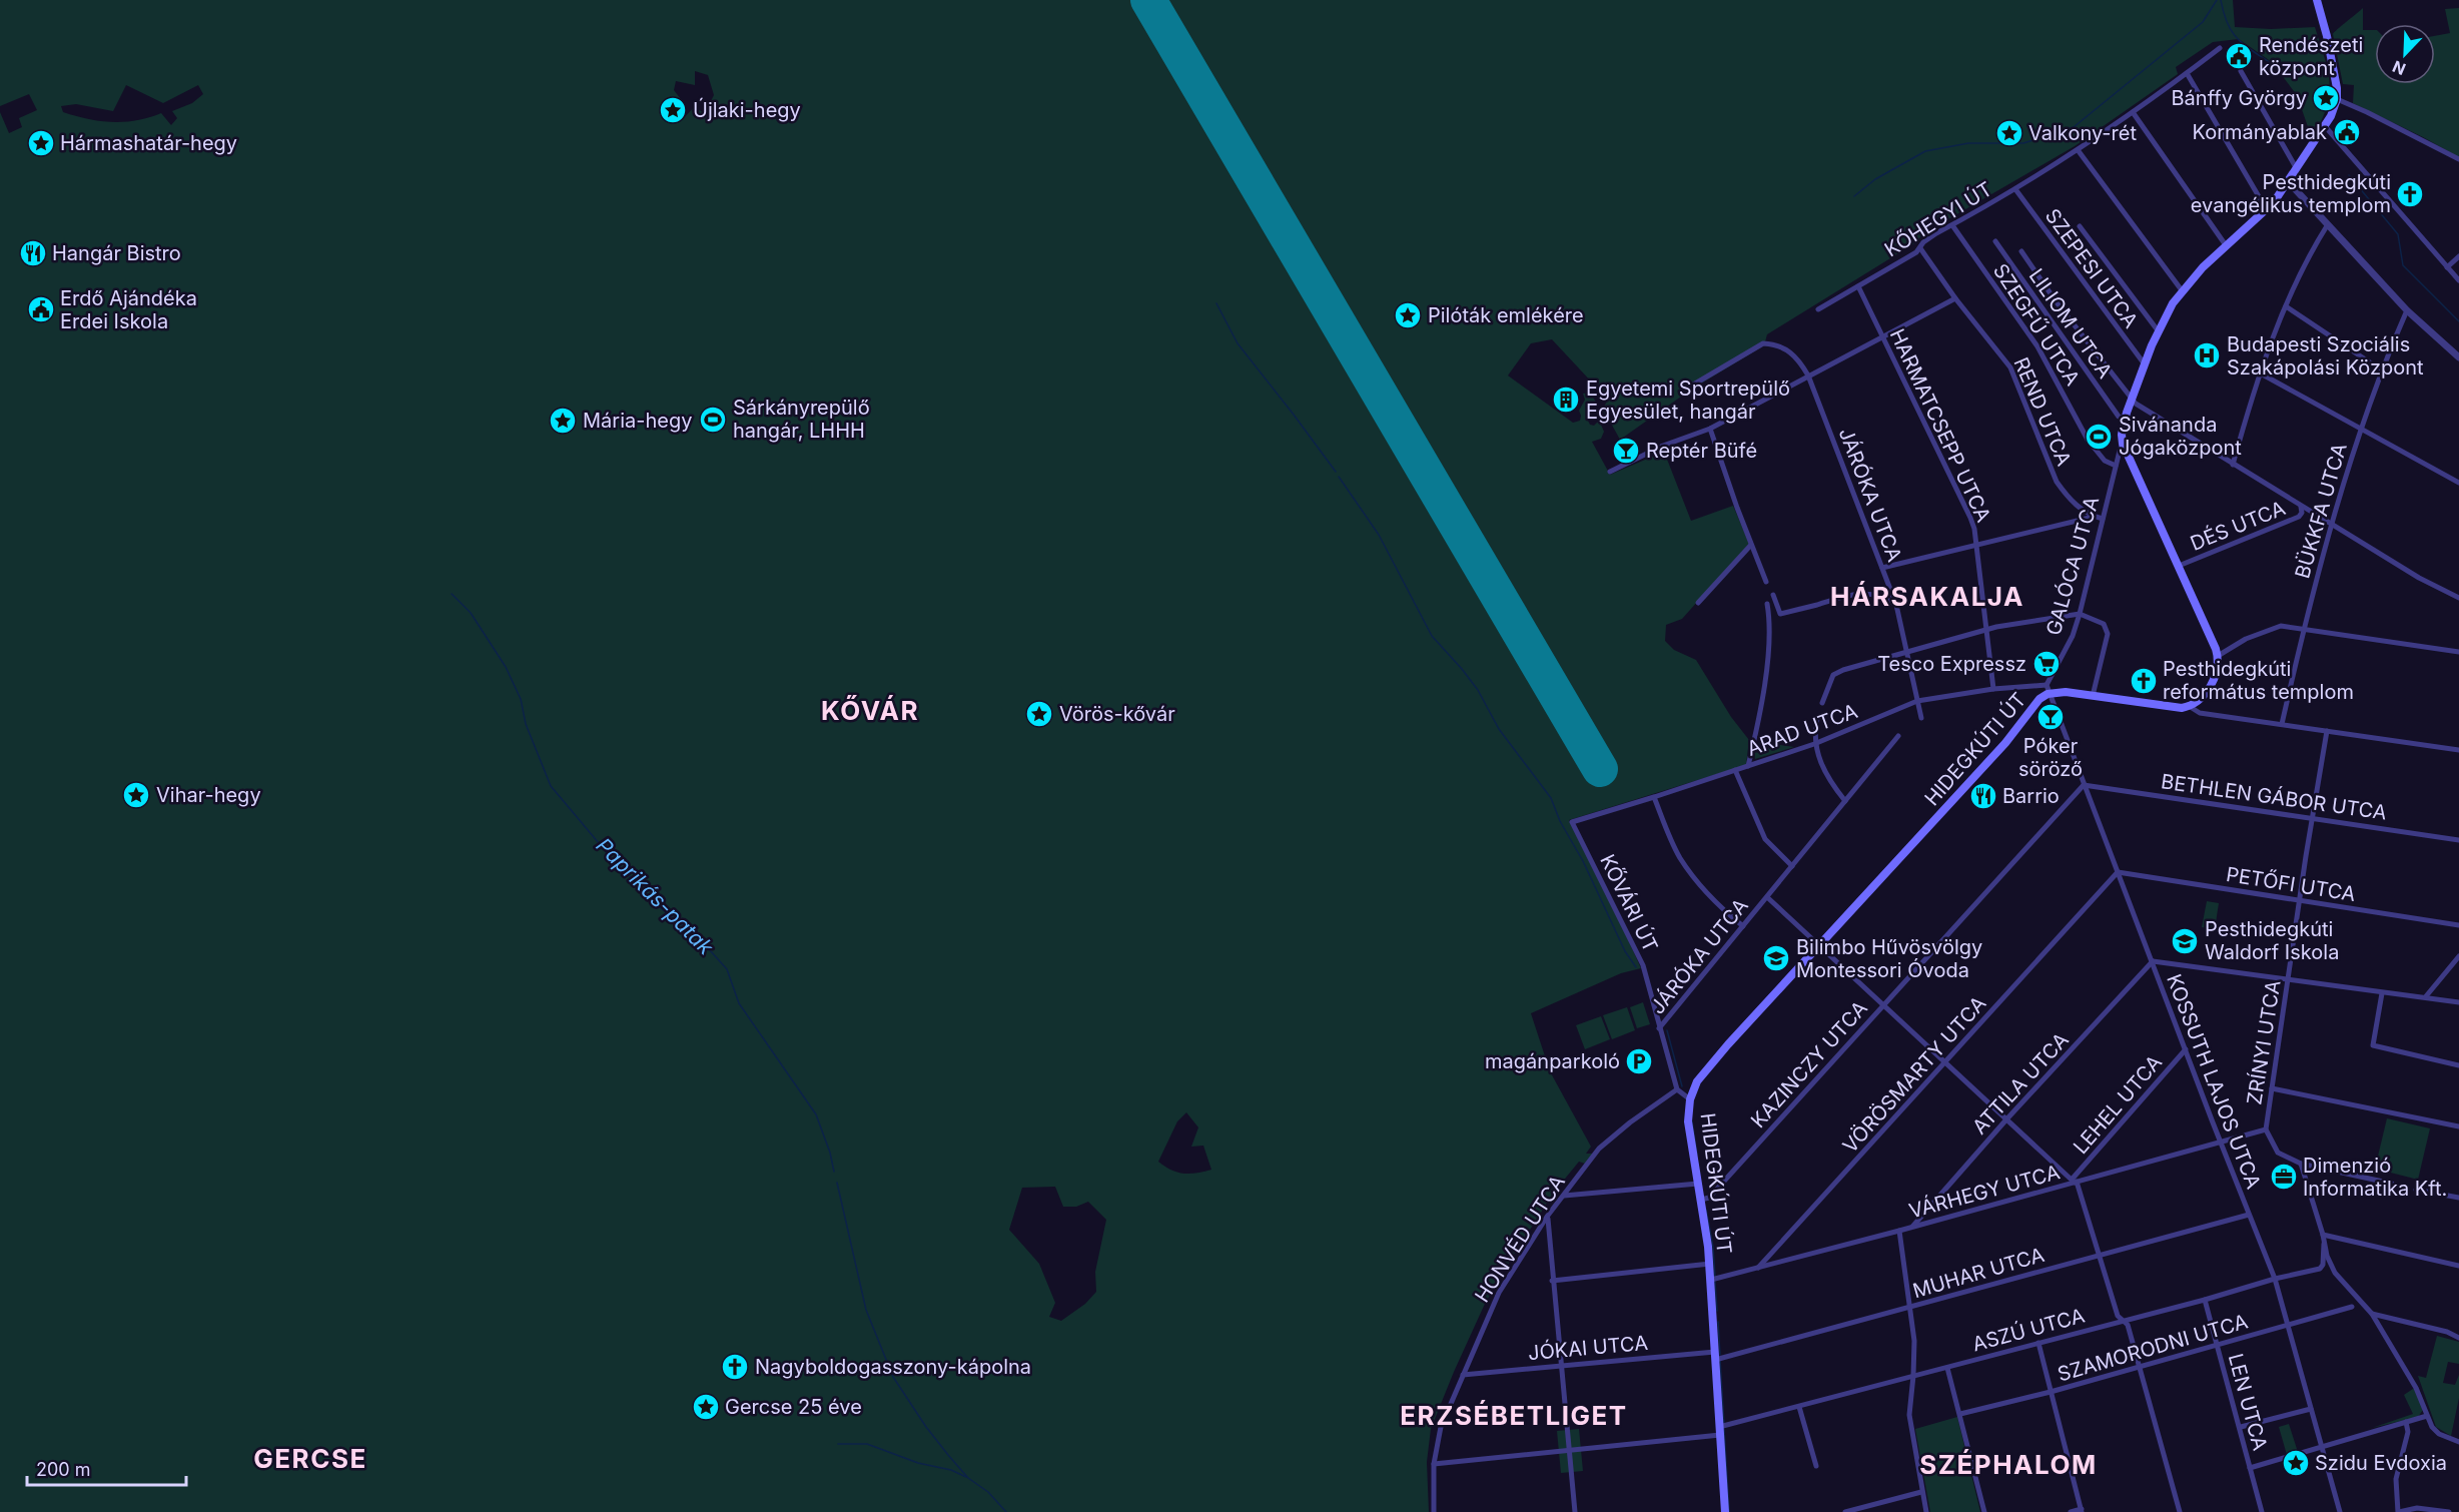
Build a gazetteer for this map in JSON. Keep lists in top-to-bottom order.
{
  "streets": {
    "main road": ["HIDEGKÚTI ÚT"],
    "street": [
      "KŐHEGYI ÚT",
      "SZEPESI UTCA",
      "LILIOM UTCA",
      "SZEGFŰ UTCA",
      "REND UTCA",
      "HARMATCSEPP UTCA",
      "JÁRÓKA UTCA",
      "BÜKKFA UTCA",
      "DÉS UTCA",
      "GALÓCA UTCA",
      "ARAD UTCA",
      "BETHLEN GÁBOR UTCA",
      "PETŐFI UTCA",
      "KŐVÁRI ÚT",
      "ZRÍNYI UTCA",
      "KAZINCZY UTCA",
      "VÖRÖSMARTY UTCA",
      "KOSSUTH LAJOS UTCA",
      "ATTILA UTCA",
      "LEHEL UTCA",
      "VÁRHEGY UTCA",
      "HONVÉD UTCA",
      "MUHAR UTCA",
      "ASZÚ UTCA",
      "JÓKAI UTCA",
      "SZAMORODNI UTCA",
      "LEN UTCA"
    ]
  },
  "crossings": [
    ["KŐHEGYI ÚT", "SZEPESI UTCA"],
    ["KŐHEGYI ÚT", "SZEGFŰ UTCA"],
    ["KŐHEGYI ÚT", "REND UTCA"],
    ["KŐHEGYI ÚT", "HARMATCSEPP UTCA"],
    ["SZEGFŰ UTCA", "GALÓCA UTCA"],
    ["REND UTCA", "GALÓCA UTCA"],
    ["HARMATCSEPP UTCA", "ARAD UTCA"],
    ["JÁRÓKA UTCA", "ARAD UTCA"],
    ["JÁRÓKA UTCA", "KŐVÁRI ÚT"],
    ["GALÓCA UTCA", "ARAD UTCA"],
    ["GALÓCA UTCA", "HIDEGKÚTI ÚT"],
    ["GALÓCA UTCA", "KOSSUTH LAJOS UTCA"],
    ["ARAD UTCA", "HIDEGKÚTI ÚT"],
    ["ARAD UTCA", "KŐVÁRI ÚT"],
    ["ARAD UTCA", "KOSSUTH LAJOS UTCA"],
    ["HIDEGKÚTI ÚT", "KAZINCZY UTCA"],
    ["HIDEGKÚTI ÚT", "KOSSUTH LAJOS UTCA"],
    ["HIDEGKÚTI ÚT", "VÁRHEGY UTCA"],
    ["HIDEGKÚTI ÚT", "MUHAR UTCA"],
    ["HIDEGKÚTI ÚT", "ASZÚ UTCA"],
    ["HIDEGKÚTI ÚT", "JÓKAI UTCA"],
    ["BETHLEN GÁBOR UTCA", "ZRÍNYI UTCA"],
    ["BETHLEN GÁBOR UTCA", "KAZINCZY UTCA"],
    ["BETHLEN GÁBOR UTCA", "KOSSUTH LAJOS UTCA"],
    ["PETŐFI UTCA", "ZRÍNYI UTCA"],
    ["PETŐFI UTCA", "VÖRÖSMARTY UTCA"],
    ["PETŐFI UTCA", "KOSSUTH LAJOS UTCA"],
    ["KŐVÁRI ÚT", "HONVÉD UTCA"],
    ["ZRÍNYI UTCA", "VÁRHEGY UTCA"],
    ["KAZINCZY UTCA", "KOSSUTH LAJOS UTCA"],
    ["VÖRÖSMARTY UTCA", "KOSSUTH LAJOS UTCA"],
    ["VÖRÖSMARTY UTCA", "VÁRHEGY UTCA"],
    ["KOSSUTH LAJOS UTCA", "ATTILA UTCA"],
    ["KOSSUTH LAJOS UTCA", "LEHEL UTCA"],
    ["KOSSUTH LAJOS UTCA", "VÁRHEGY UTCA"],
    ["KOSSUTH LAJOS UTCA", "MUHAR UTCA"],
    ["KOSSUTH LAJOS UTCA", "ASZÚ UTCA"],
    ["KOSSUTH LAJOS UTCA", "SZAMORODNI UTCA"],
    ["ATTILA UTCA", "VÁRHEGY UTCA"],
    ["LEHEL UTCA", "VÁRHEGY UTCA"],
    ["HONVÉD UTCA", "ASZÚ UTCA"],
    ["HONVÉD UTCA", "JÓKAI UTCA"],
    ["MUHAR UTCA", "JÓKAI UTCA"],
    ["ASZÚ UTCA", "LEN UTCA"],
    ["SZAMORODNI UTCA", "LEN UTCA"]
  ],
  "districts": [
    "HÁRSAKALJA",
    "KŐVÁR",
    "ERZSÉBETLIGET",
    "GERCSE",
    "SZÉPHALOM"
  ],
  "water": ["Paprikás-patak"],
  "places": {
    "public building": ["Rendészeti központ", "Kormányablak", "Erdő Ajándéka Erdei Iskola"],
    "place": [
      "Bánffy György",
      "Újlaki-hegy",
      "Valkony-rét",
      "Hármashatár-hegy",
      "Pilóták emlékére",
      "Mária-hegy",
      "Vörös-kővár",
      "Vihar-hegy",
      "Gercse 25 éve",
      "Szidu Evdoxia"
    ],
    "church": ["Pesthidegkúti evangélikus templom", "Pesthidegkúti református templom", "Nagyboldogasszony-kápolna"],
    "restaurant": ["Hangár Bistro", "Barrio"],
    "hospital": ["Budapesti Szociális Szakápolási Központ"],
    "building": ["Egyetemi Sportrepülő Egyesület, hangár"],
    "sports": ["Sárkányrepülő hangár, LHHH", "Sivánanda Jógaközpont"],
    "bar": ["Reptér Büfé", "Póker söröző"],
    "supermarket": ["Tesco Expressz"],
    "school or university": ["Pesthidegkúti Waldorf Iskola", "Bilimbo Hűvösvölgy Montessori Óvoda"],
    "parking": ["magánparkoló"],
    "office": ["Dimenzió Informatika Kft."]
  },
  "scale_bar": "200 m",
  "north": "bottom left"
}
